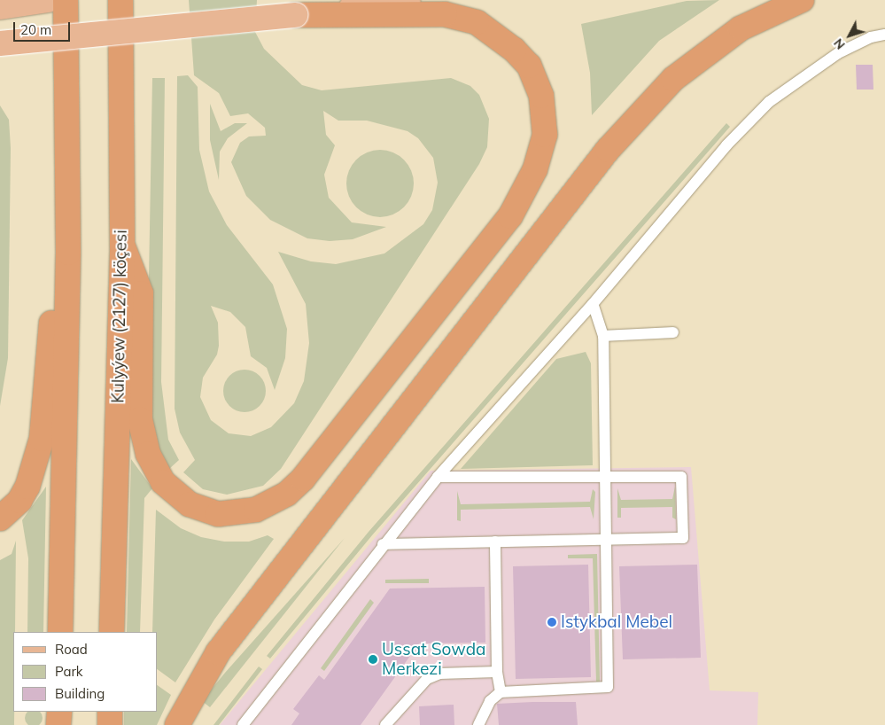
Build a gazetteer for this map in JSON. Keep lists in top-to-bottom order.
{
  "streets": {
    "highway": ["Kulyýew (2127) köçesi"]
  },
  "places": ["Istykbal Mebel", "Ussat Sowda Merkezi"],
  "legend": ["Road", "Park", "Building"],
  "scale_bar": "20 m",
  "north": "bottom left"
}
